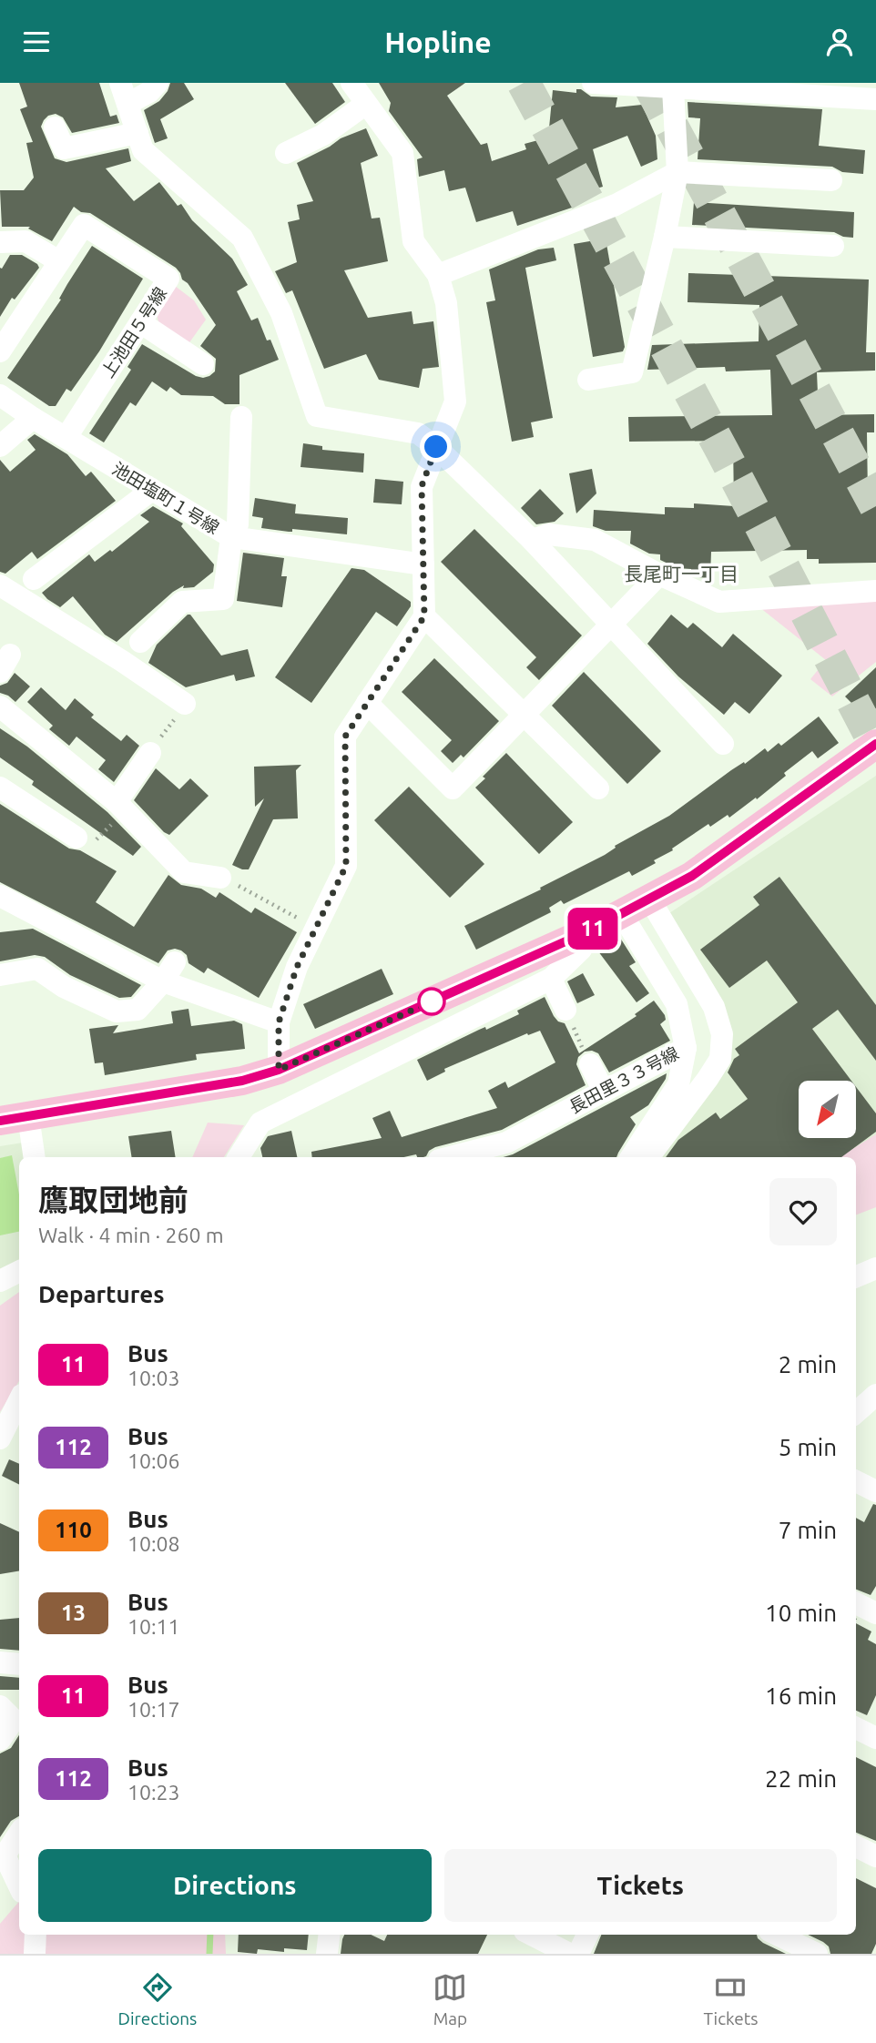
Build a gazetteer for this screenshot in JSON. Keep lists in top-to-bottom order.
{
  "streets": {
    "street": ["上池田５号線", "池田塩町１号線", "長田里３３号線"]
  },
  "crossings": [
    ["上池田５号線", "池田塩町１号線"]
  ],
  "districts": ["長尾町一丁目"],
  "lines": ["bus line 11"],
  "north": "bottom left",
  "page": {
    "header": "Hopline",
    "on_map": "11",
    "heading": [
      ["鷹取団地前", "Walk · 4 min · 260 m"],
      "Departures"
    ],
    "list": [
      {
        "mark": "11",
        "name": "Bus",
        "note": "10:03",
        "value": "2 min"
      },
      {
        "mark": "112",
        "name": "Bus",
        "note": "10:06",
        "value": "5 min"
      },
      {
        "mark": "110",
        "name": "Bus",
        "note": "10:08",
        "value": "7 min"
      },
      {
        "mark": "13",
        "name": "Bus",
        "note": "10:11",
        "value": "10 min"
      },
      {
        "mark": "11",
        "name": "Bus",
        "note": "10:17",
        "value": "16 min"
      },
      {
        "mark": "112",
        "name": "Bus",
        "note": "10:23",
        "value": "22 min"
      }
    ],
    "buttons": ["Directions", "Tickets"],
    "tabs": ["Directions", "Map", "Tickets"]
  }
}
